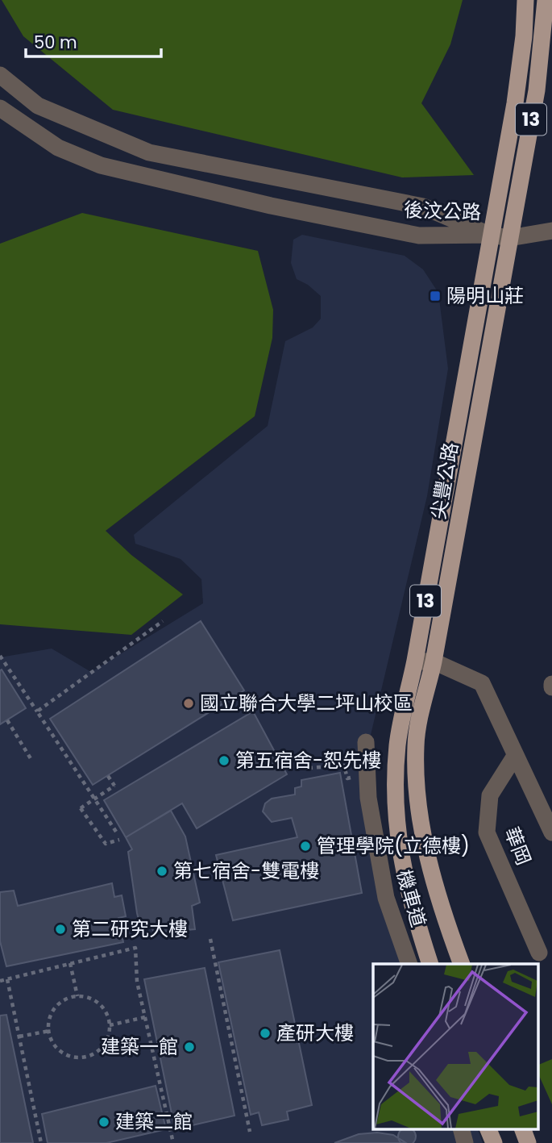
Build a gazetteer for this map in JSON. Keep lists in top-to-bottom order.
{
  "streets": {
    "main road": ["13", "尖豐公路"],
    "street": ["後汶公路", "華岡", "機車道"]
  },
  "crossings": [
    ["後汶公路", "尖豐公路"],
    ["尖豐公路", "華岡"]
  ],
  "places": {
    "transit": ["陽明山莊"],
    "other": [
      "國立聯合大學二坪山校區",
      "第五宿舍-恕先樓",
      "管理學院(立德樓)",
      "第七宿舍-雙電樓",
      "第二研究大樓",
      "產研大樓",
      "建築一館",
      "建築二館"
    ]
  },
  "scale_bar": "50 m"
}
